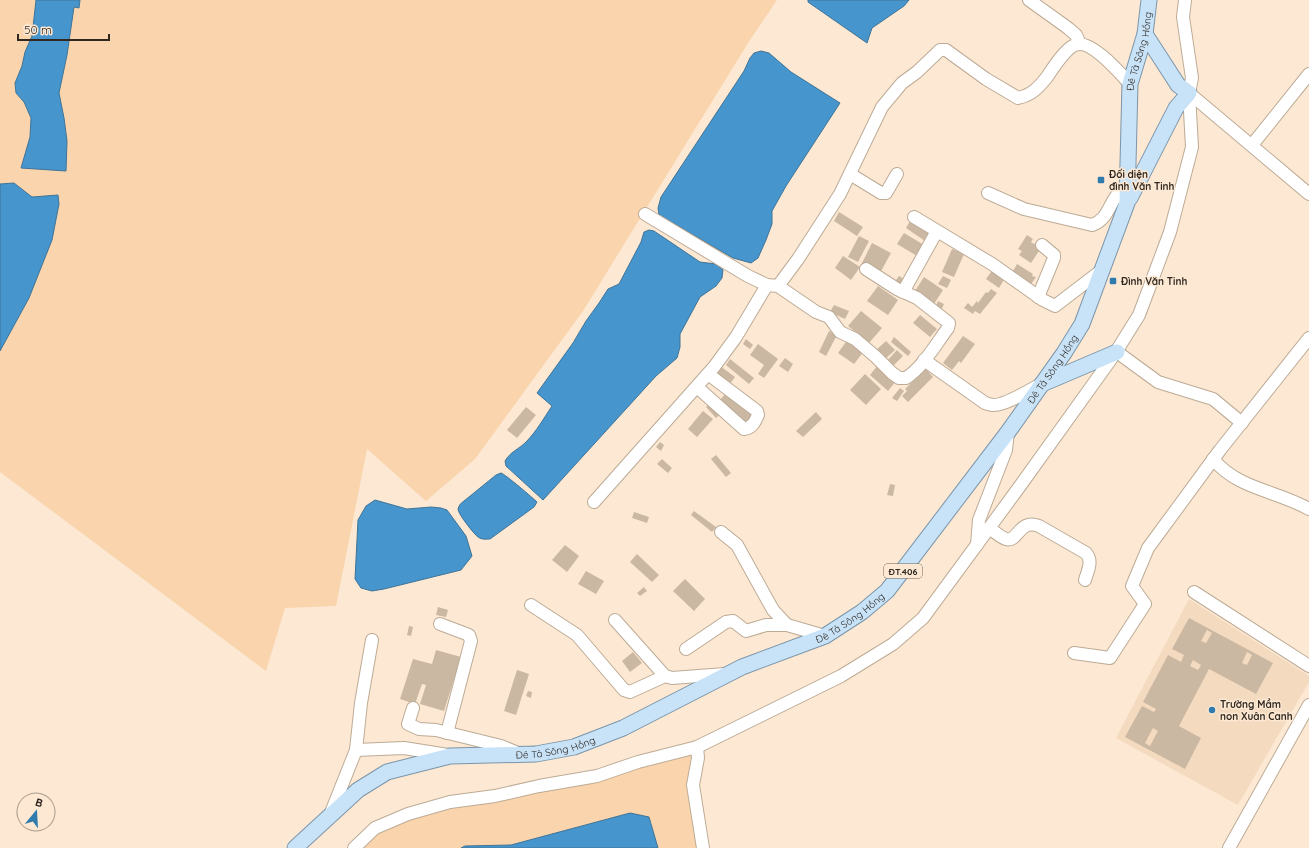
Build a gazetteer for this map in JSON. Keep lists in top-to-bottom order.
{
  "streets": {
    "main road": ["Đê Tả Sông Hồng", "ĐT.406"]
  },
  "crossings": [
    ["Đê Tả Sông Hồng", "ĐT.406"]
  ],
  "places": {
    "transit": ["Đối diện đình Văn Tinh", "Đình Văn Tinh"],
    "other": ["Trường Mầm non Xuân Canh"]
  },
  "scale_bar": "50 m",
  "north": "top"
}
